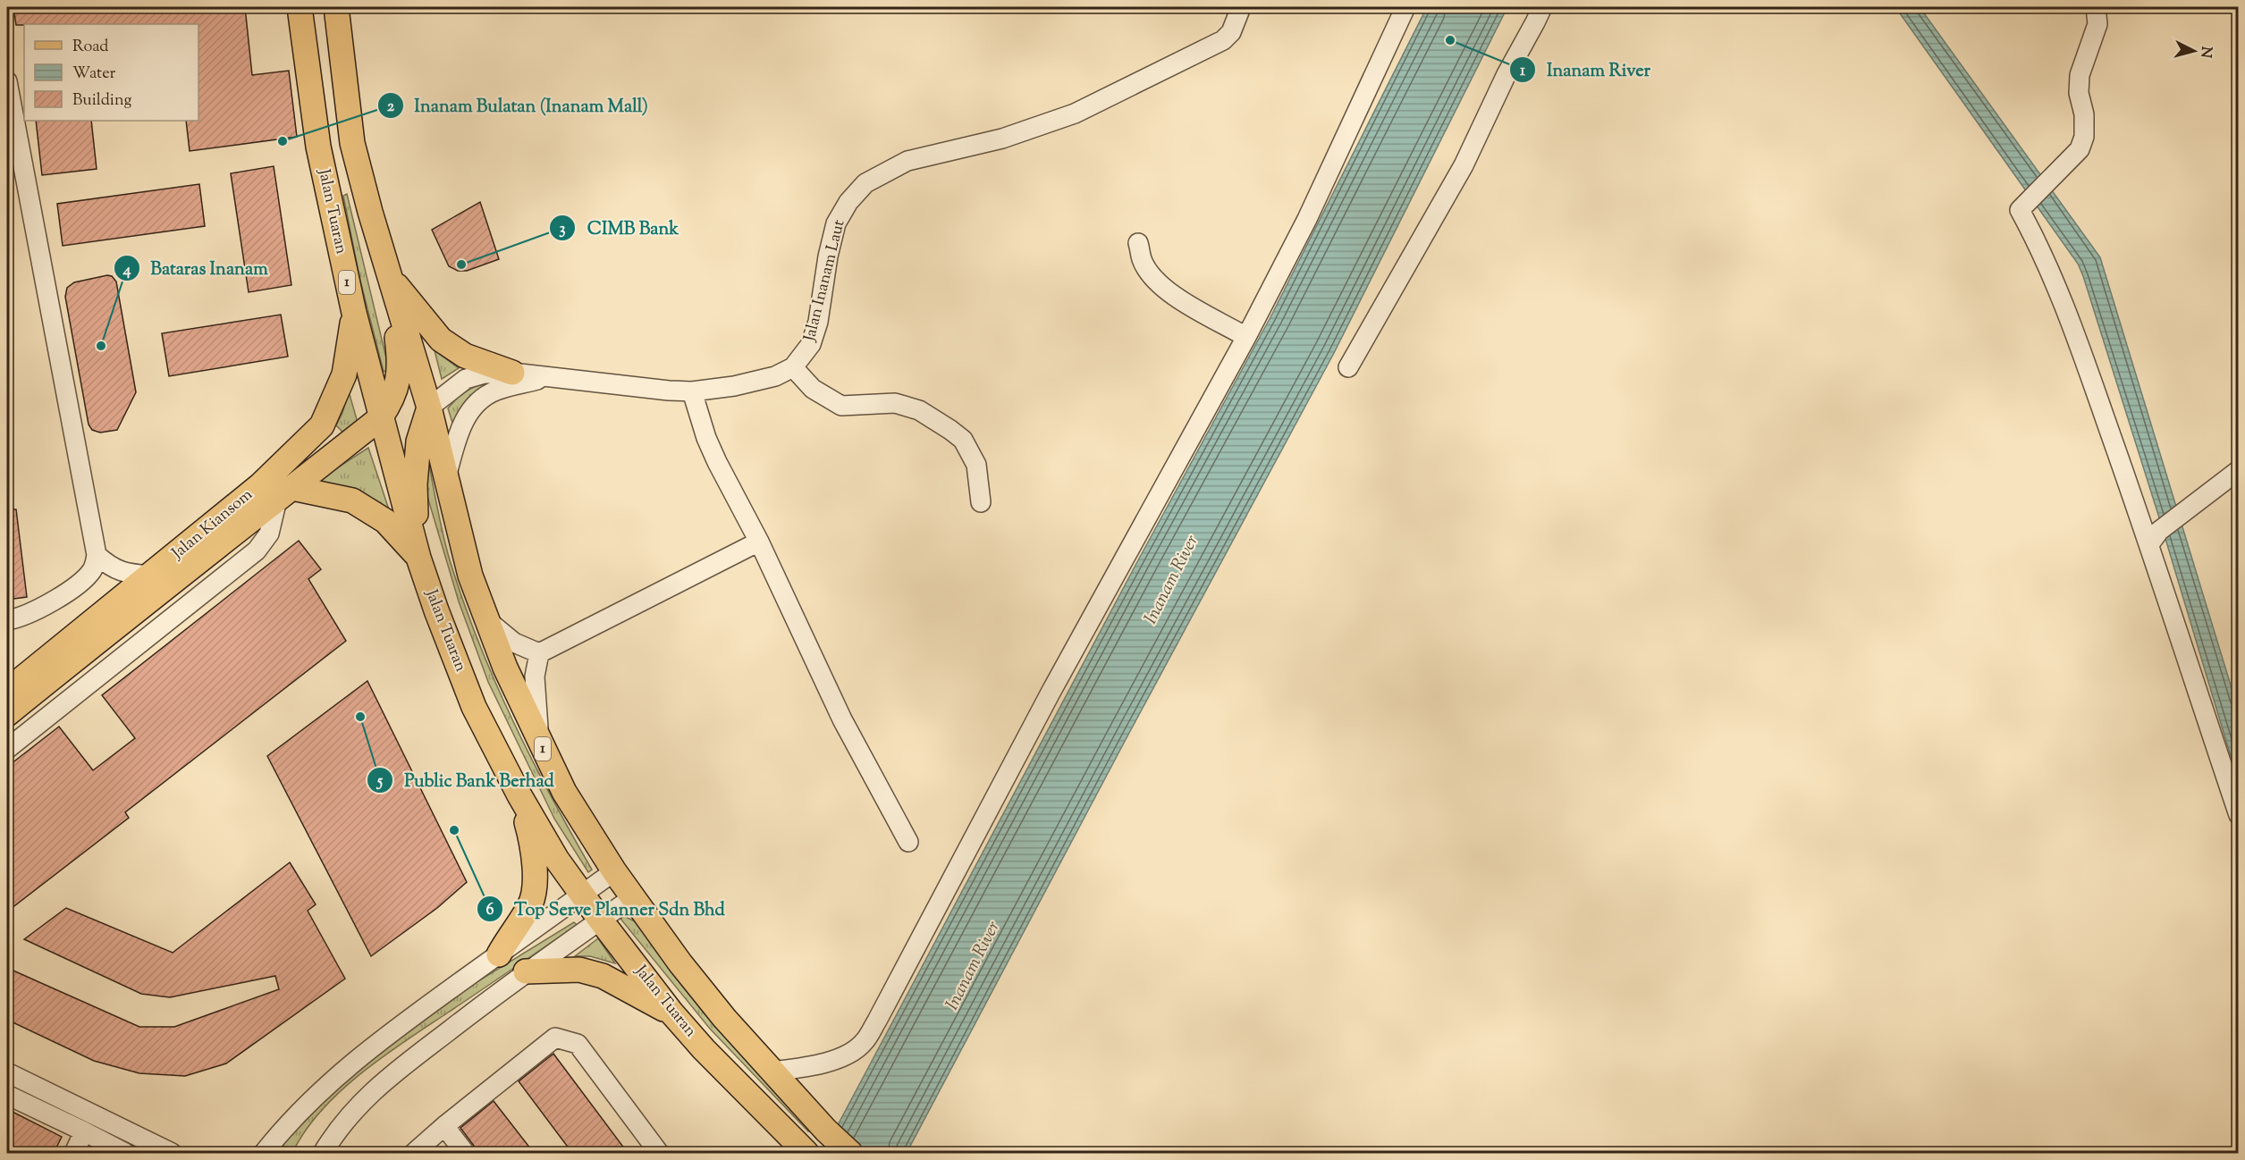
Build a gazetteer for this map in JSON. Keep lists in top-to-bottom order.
{
  "streets": {
    "main road": ["Jalan Tuaran", "1", "Jalan Kiansom"],
    "street": ["Jalan Inanam Laut"]
  },
  "crossings": [
    ["Jalan Tuaran", "Jalan Kiansom"]
  ],
  "water": ["Inanam River"],
  "places": [
    "Inanam River",
    "Inanam Bulatan (Inanam Mall)",
    "CIMB Bank",
    "Bataras Inanam",
    "Public Bank Berhad",
    "Top Serve Planner Sdn Bhd"
  ],
  "legend": ["Road", "Water", "Building"],
  "north": "right"
}
